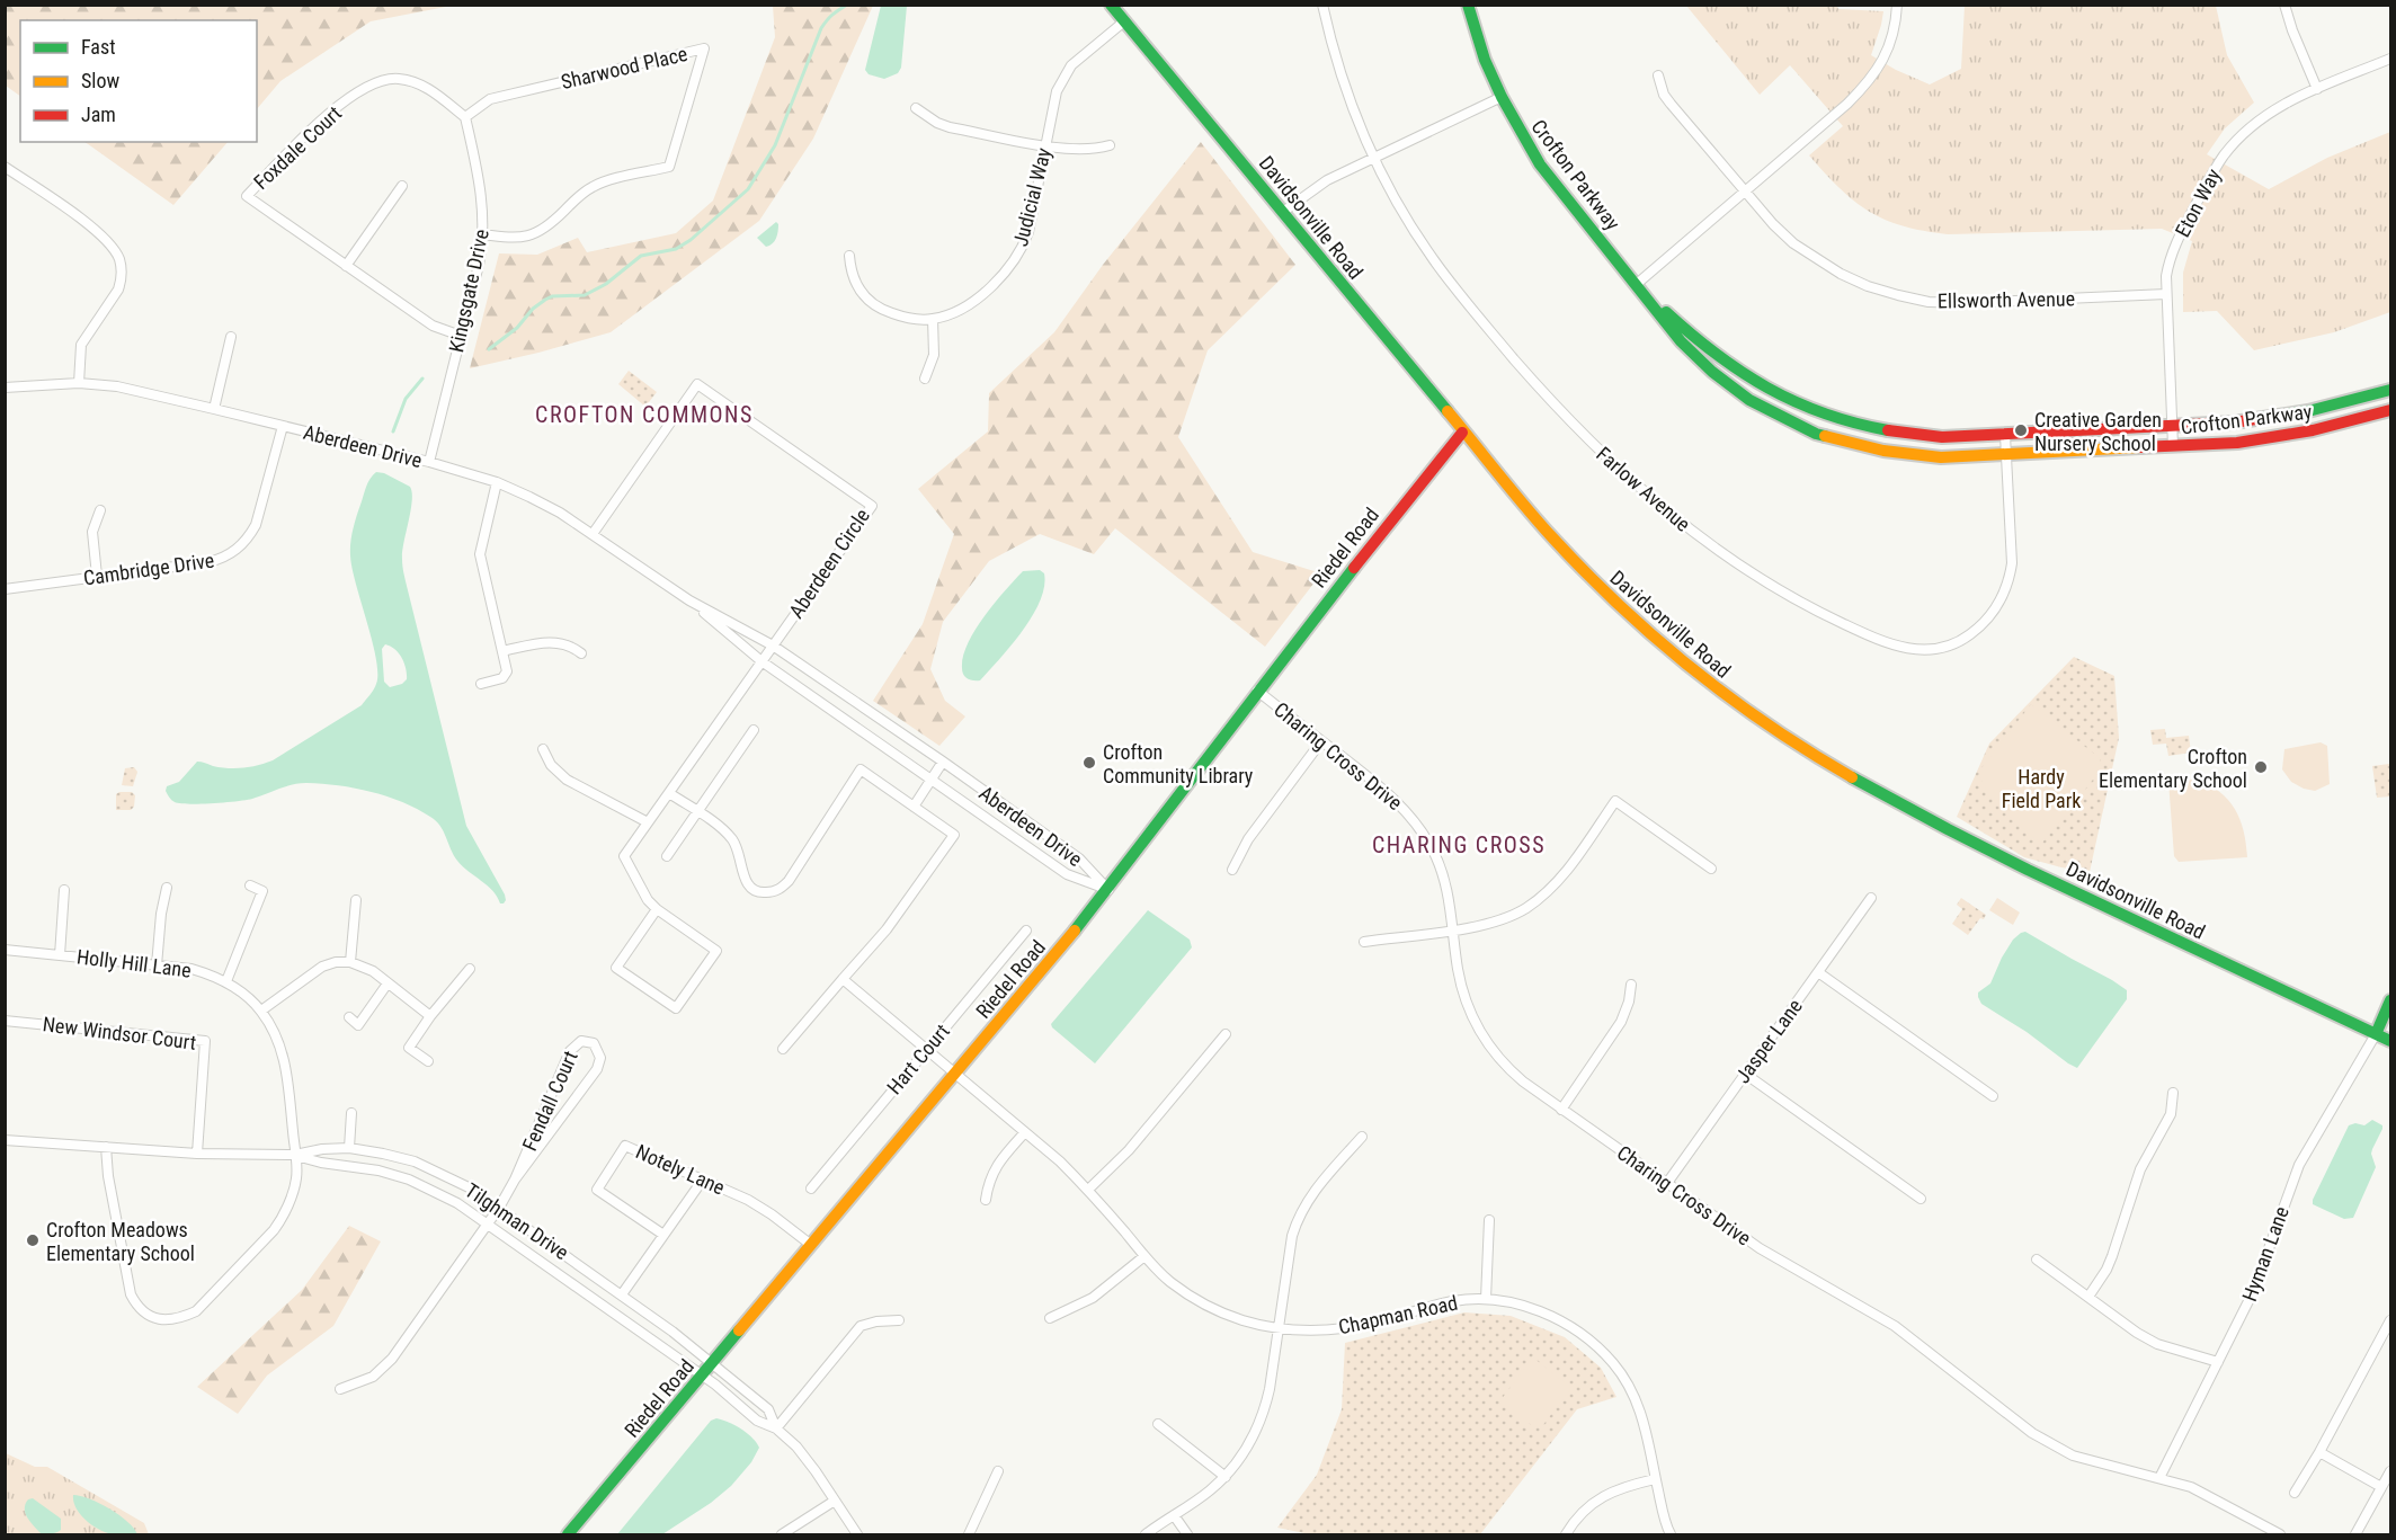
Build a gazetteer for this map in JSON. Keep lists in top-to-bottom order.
{
  "streets": {
    "street": [
      "Sharwood Place",
      "Foxdale Court",
      "Crofton Parkway",
      "Judicial Way",
      "Eton Way",
      "Davidsonville Road",
      "Kingsgate Drive",
      "Ellsworth Avenue",
      "Aberdeen Drive",
      "Farlow Avenue",
      "Riedel Road",
      "Aberdeen Circle",
      "Cambridge Drive",
      "Charing Cross Drive",
      "Holly Hill Lane",
      "New Windsor Court",
      "Jasper Lane",
      "Hart Court",
      "Fendall Court",
      "Notely Lane",
      "Tilghman Drive",
      "Hyman Lane",
      "Chapman Road"
    ]
  },
  "crossings": [
    ["Sharwood Place", "Foxdale Court"],
    ["Sharwood Place", "Kingsgate Drive"],
    ["Foxdale Court", "Kingsgate Drive"],
    ["Crofton Parkway", "Eton Way"],
    ["Crofton Parkway", "Farlow Avenue"],
    ["Judicial Way", "Davidsonville Road"],
    ["Eton Way", "Ellsworth Avenue"],
    ["Davidsonville Road", "Riedel Road"],
    ["Davidsonville Road", "Hyman Lane"],
    ["Kingsgate Drive", "Aberdeen Drive"],
    ["Aberdeen Drive", "Riedel Road"],
    ["Aberdeen Drive", "Aberdeen Circle"],
    ["Aberdeen Drive", "Cambridge Drive"],
    ["Riedel Road", "Charing Cross Drive"],
    ["Riedel Road", "Notely Lane"],
    ["Riedel Road", "Tilghman Drive"],
    ["Riedel Road", "Chapman Road"],
    ["Charing Cross Drive", "Jasper Lane"],
    ["Charing Cross Drive", "Hyman Lane"],
    ["Holly Hill Lane", "Tilghman Drive"],
    ["New Windsor Court", "Tilghman Drive"],
    ["Hart Court", "Chapman Road"],
    ["Fendall Court", "Tilghman Drive"]
  ],
  "districts": ["CROFTON COMMONS", "CHARING CROSS"],
  "parks": ["Hardy Field Park"],
  "places": [
    "Creative Garden Nursery School",
    "Crofton Community Library",
    "Crofton Elementary School",
    "Crofton Meadows Elementary School"
  ],
  "legend": ["Fast", "Slow", "Jam"]
}
